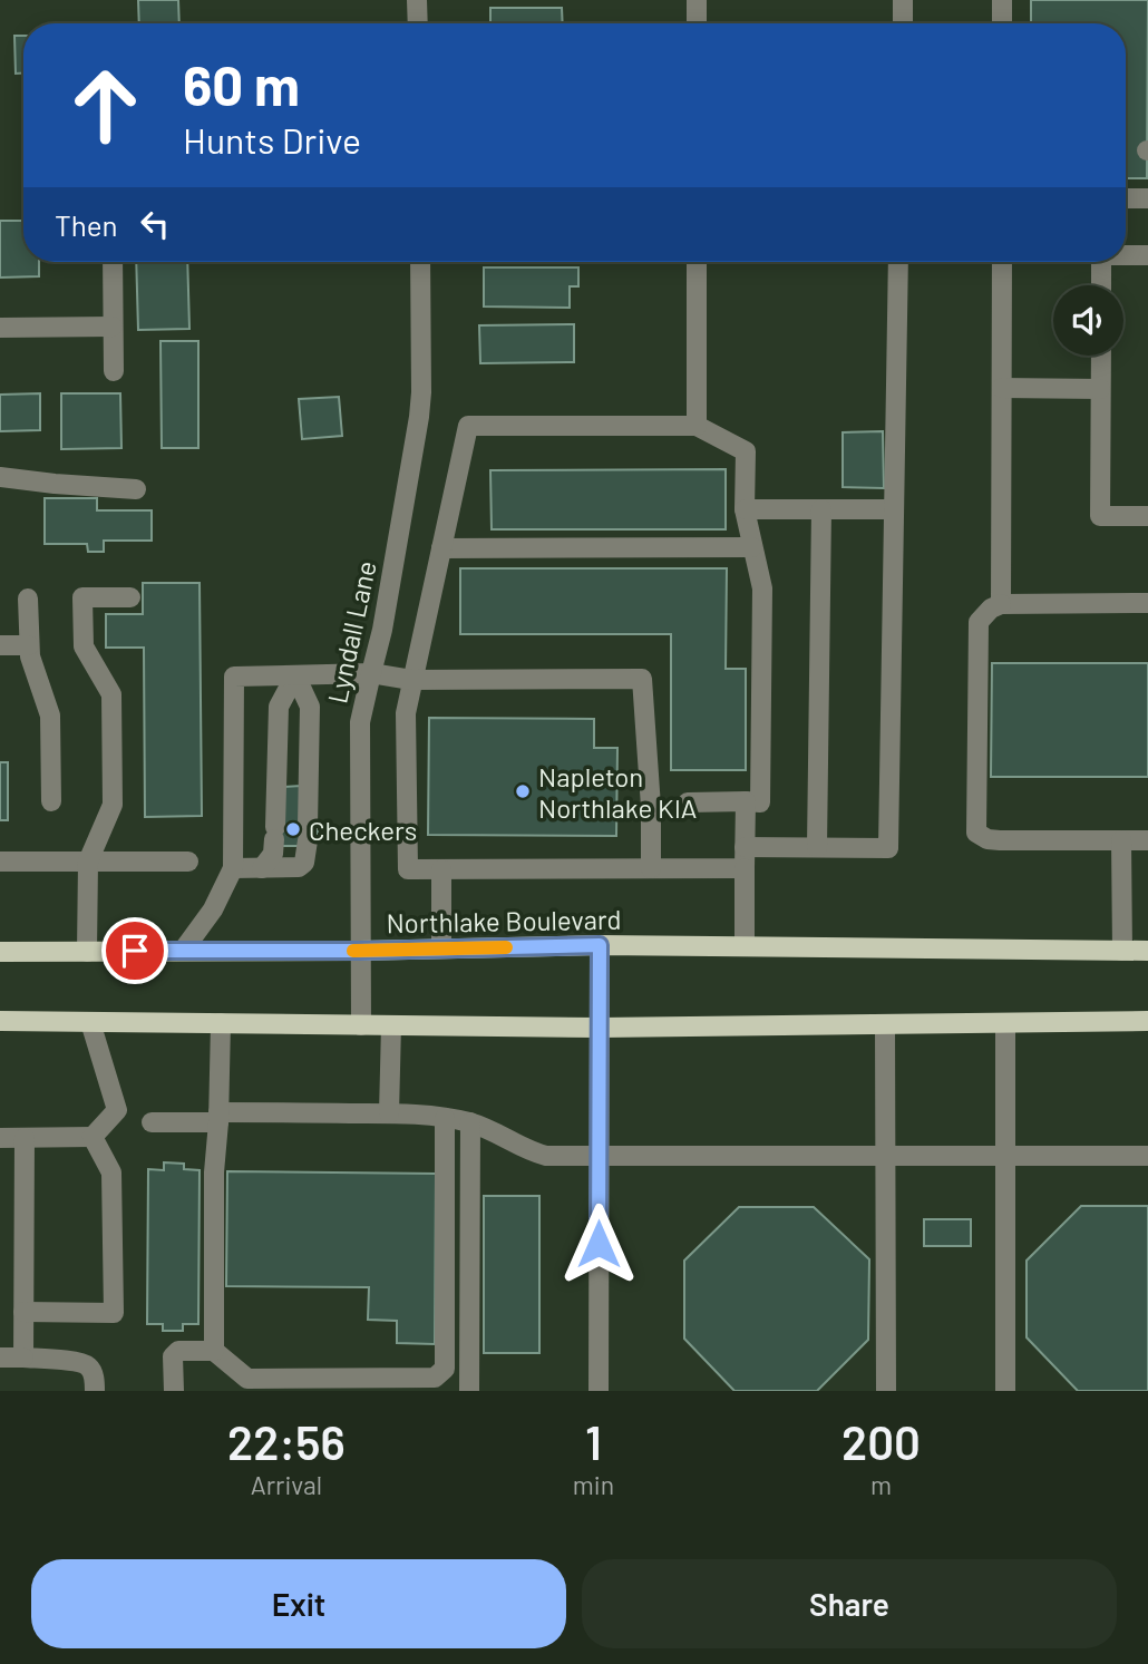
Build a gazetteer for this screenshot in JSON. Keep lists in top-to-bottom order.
{
  "streets": {
    "main road": ["Northlake Boulevard"],
    "street": ["Lyndall Lane"]
  },
  "crossings": [
    ["Lyndall Lane", "Northlake Boulevard"]
  ],
  "places": ["Napleton Northlake KIA", "Checkers"],
  "page": {
    "turn": ["60 m", "Hunts Drive"],
    "then": "Then",
    "eta": [
      "22:56",
      "Arrival",
      "1",
      "min",
      "200",
      "m"
    ],
    "buttons": ["Exit", "Share"]
  }
}
